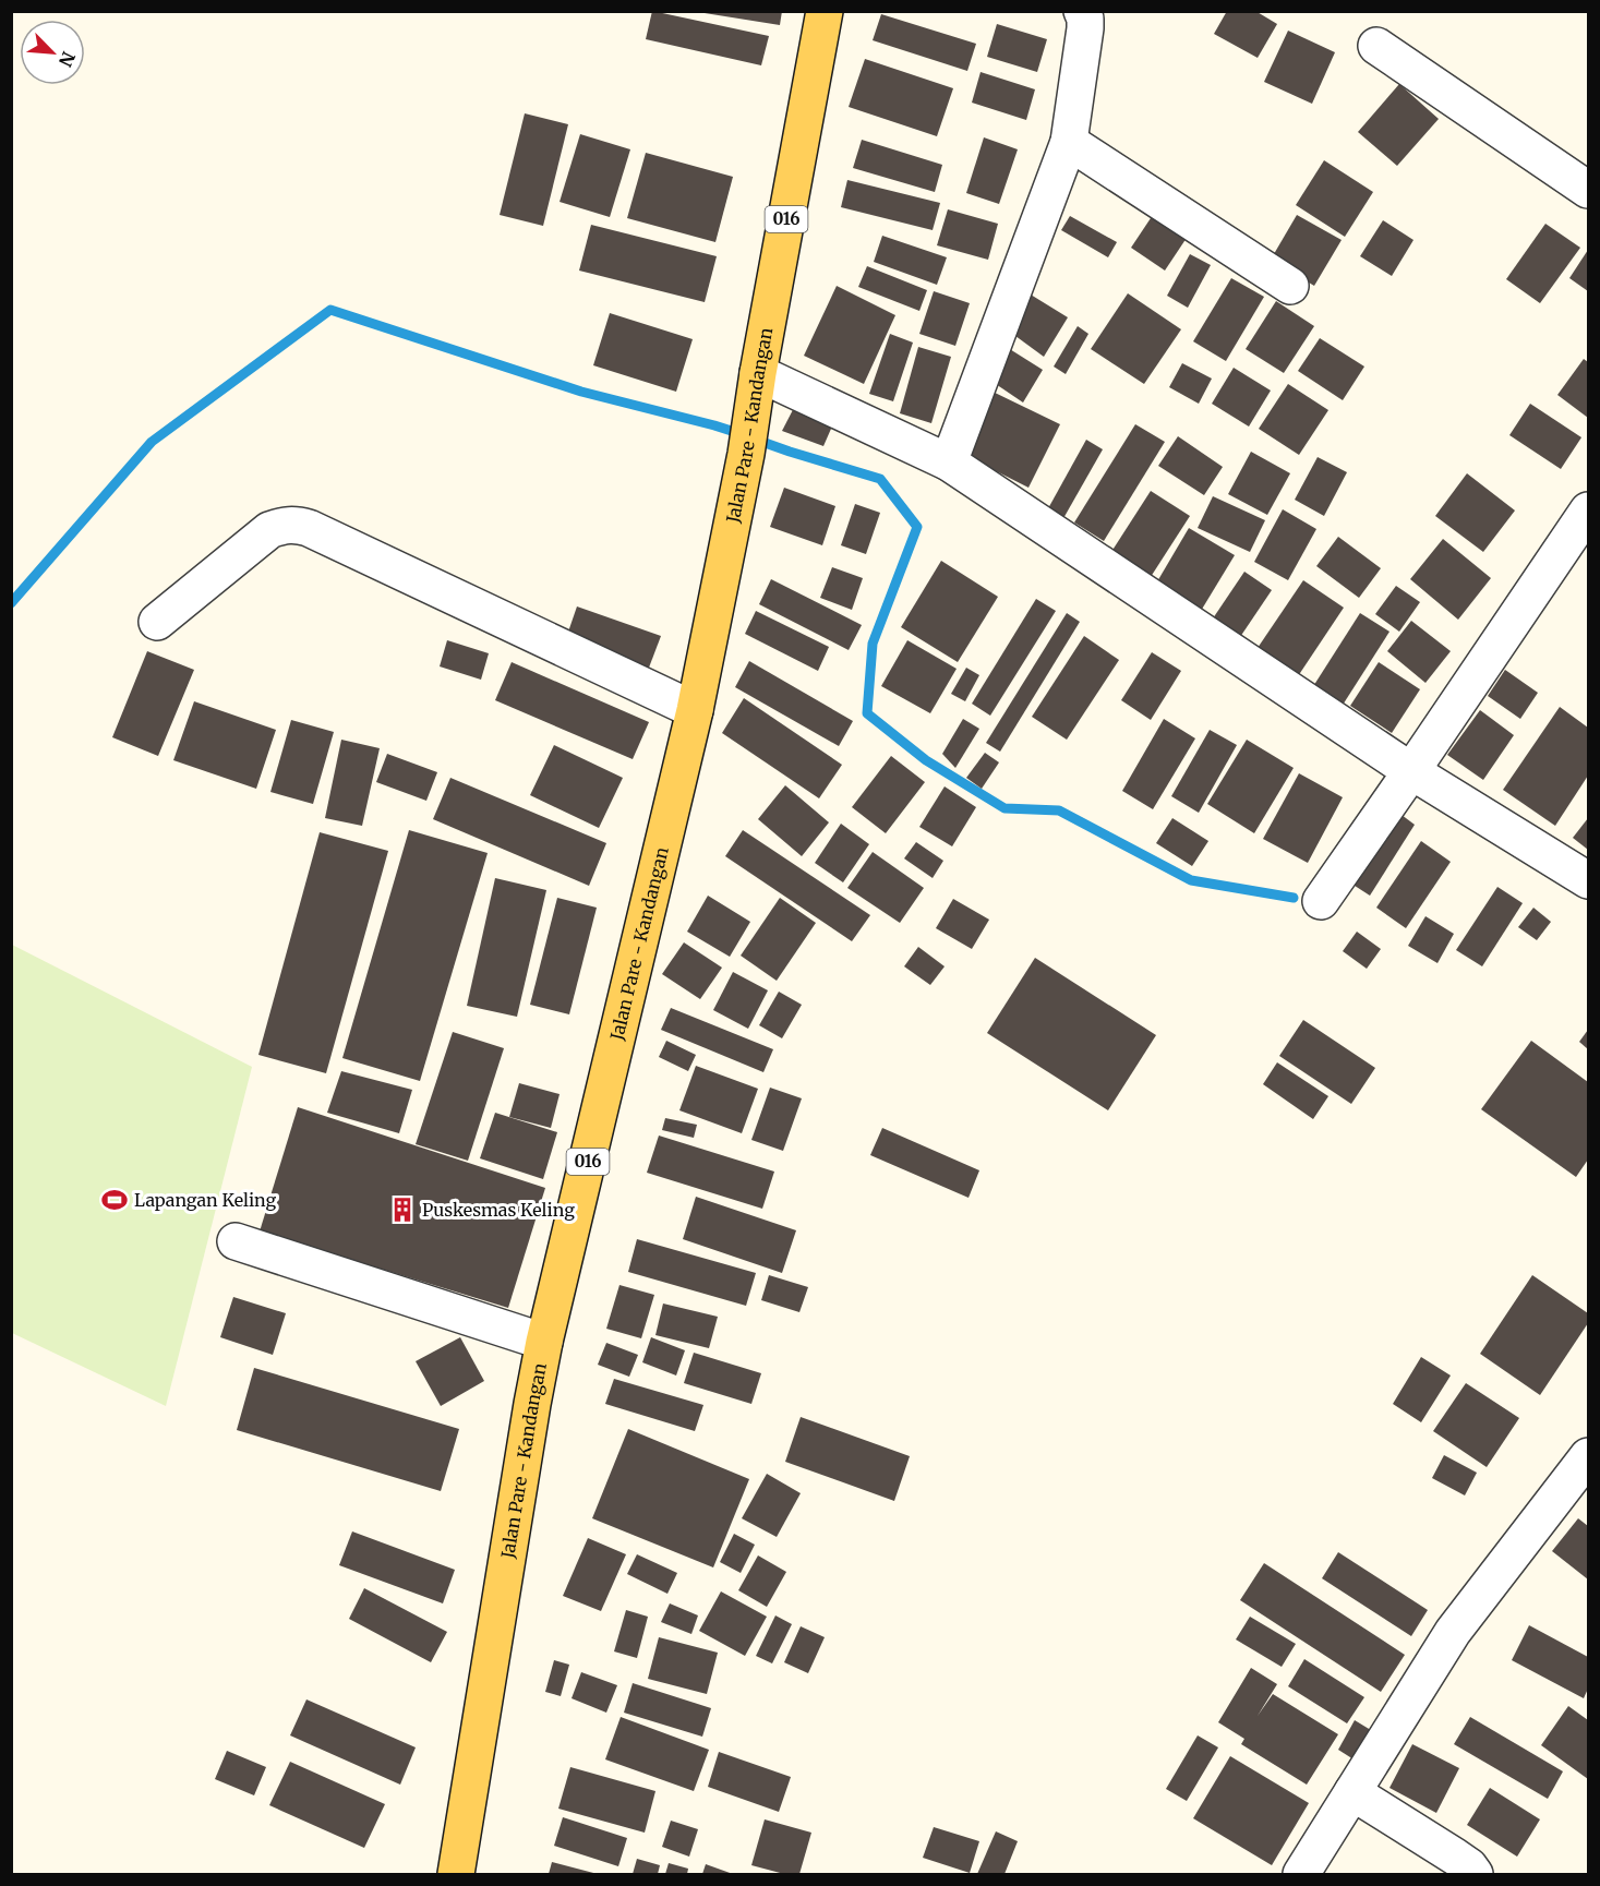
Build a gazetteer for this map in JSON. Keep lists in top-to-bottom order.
{
  "streets": {
    "main road": ["016", "Jalan Pare - Kandangan"]
  },
  "places": {
    "sports": ["Lapangan Keling"],
    "building": ["Puskesmas Keling"]
  },
  "north": "bottom right"
}
